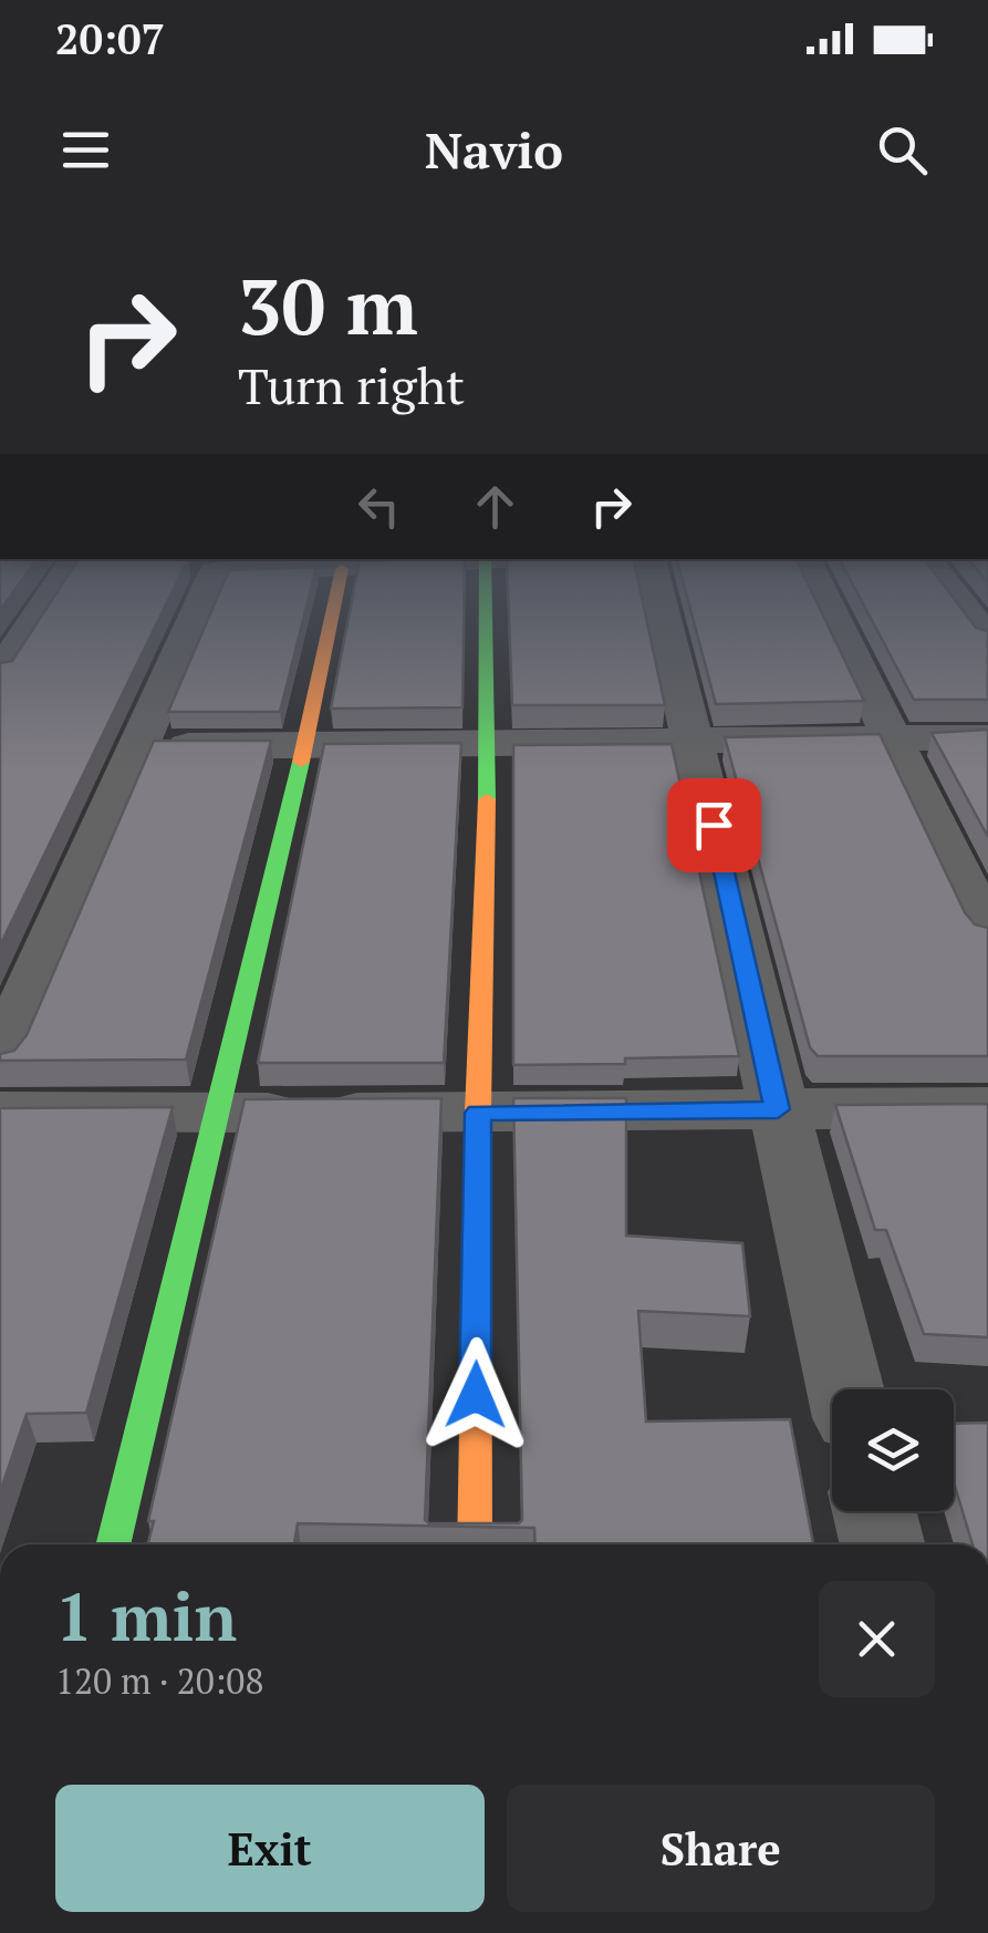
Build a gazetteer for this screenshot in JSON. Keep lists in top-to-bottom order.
{
  "page": {
    "status": "20:07",
    "header": "Navio",
    "turn": ["30 m", "Turn right"],
    "heading": ["1 min", "120 m · 20:08"],
    "buttons": ["Exit", "Share"]
  }
}
